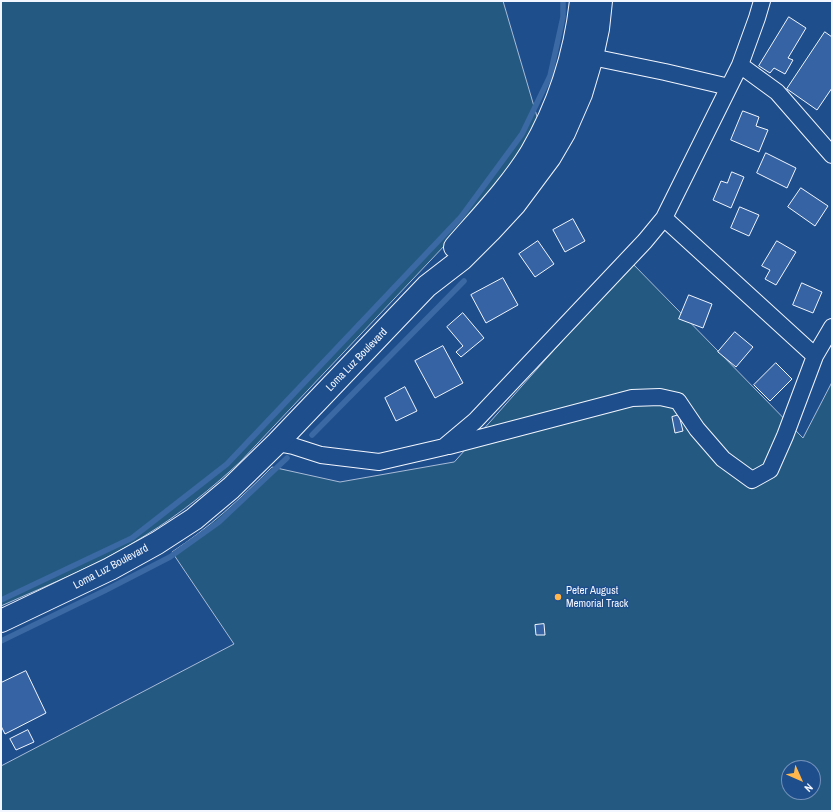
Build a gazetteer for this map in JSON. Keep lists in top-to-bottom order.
{
  "streets": {
    "highway": ["Loma Luz Boulevard"]
  },
  "places": ["Peter August Memorial Track"],
  "north": "bottom right"
}
